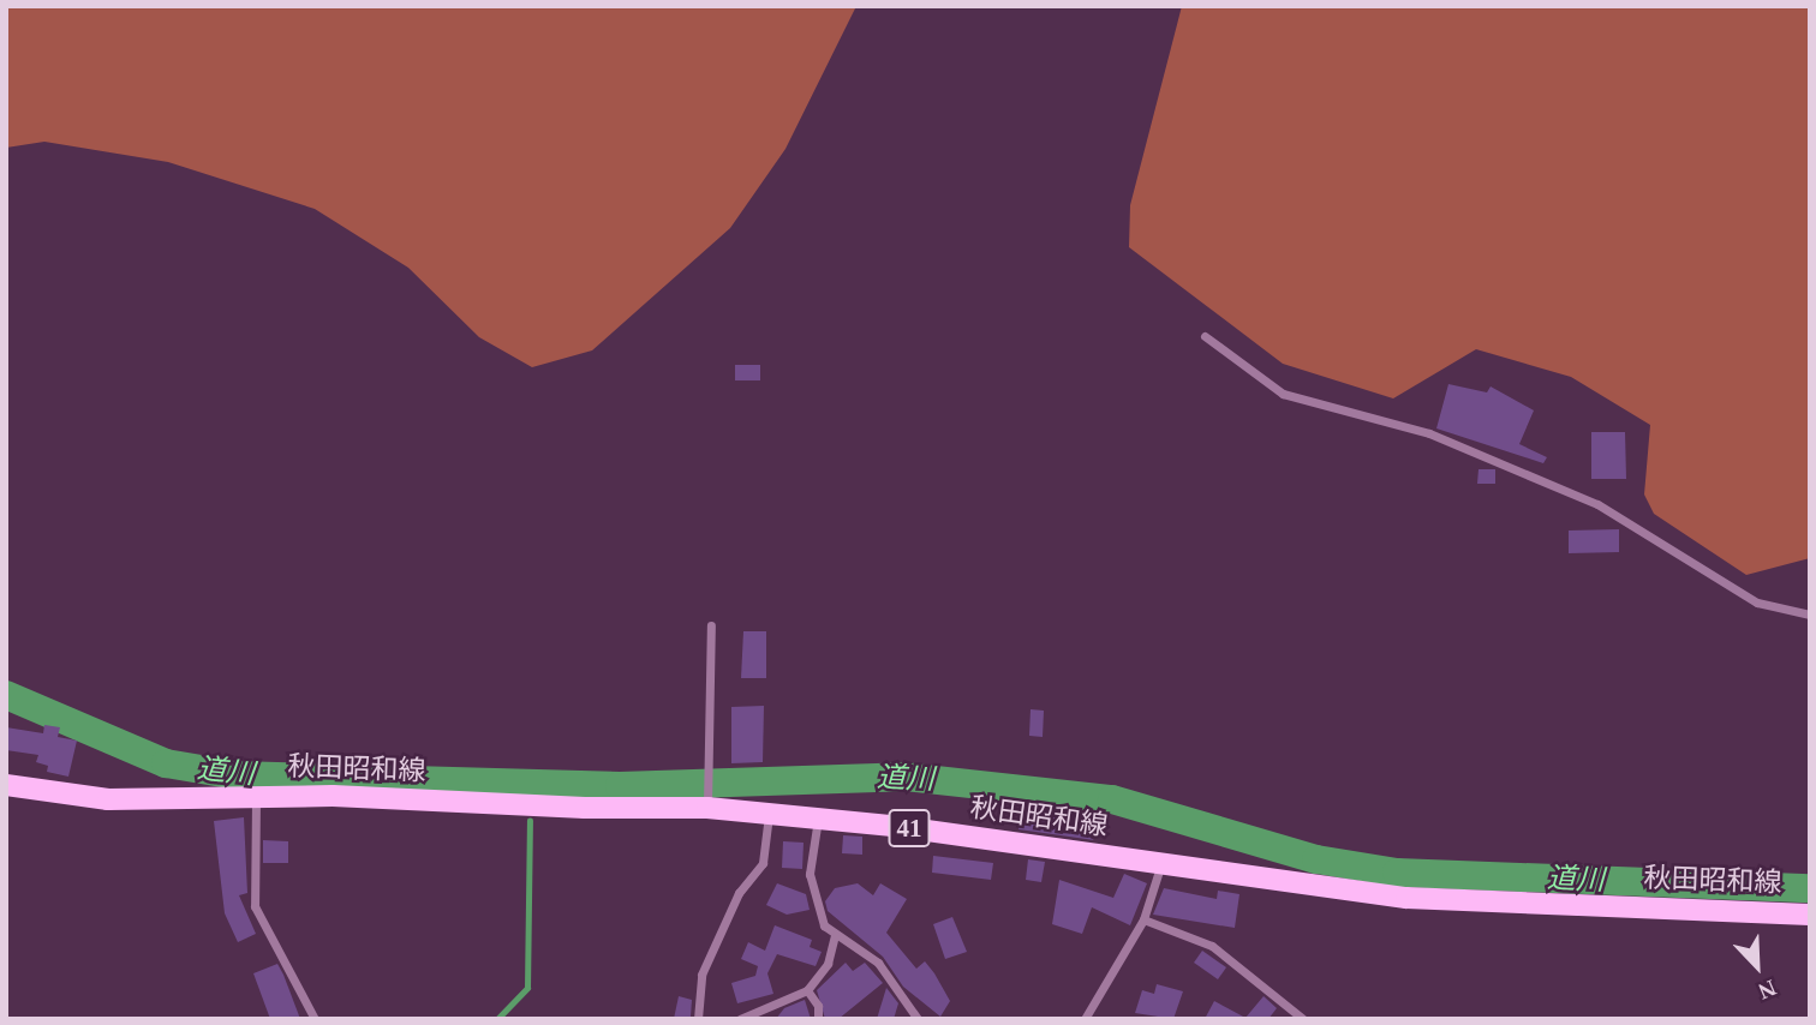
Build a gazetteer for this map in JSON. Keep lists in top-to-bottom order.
{
  "streets": {
    "main road": ["秋田昭和線", "41"]
  },
  "water": ["道川"],
  "north": "bottom right"
}
